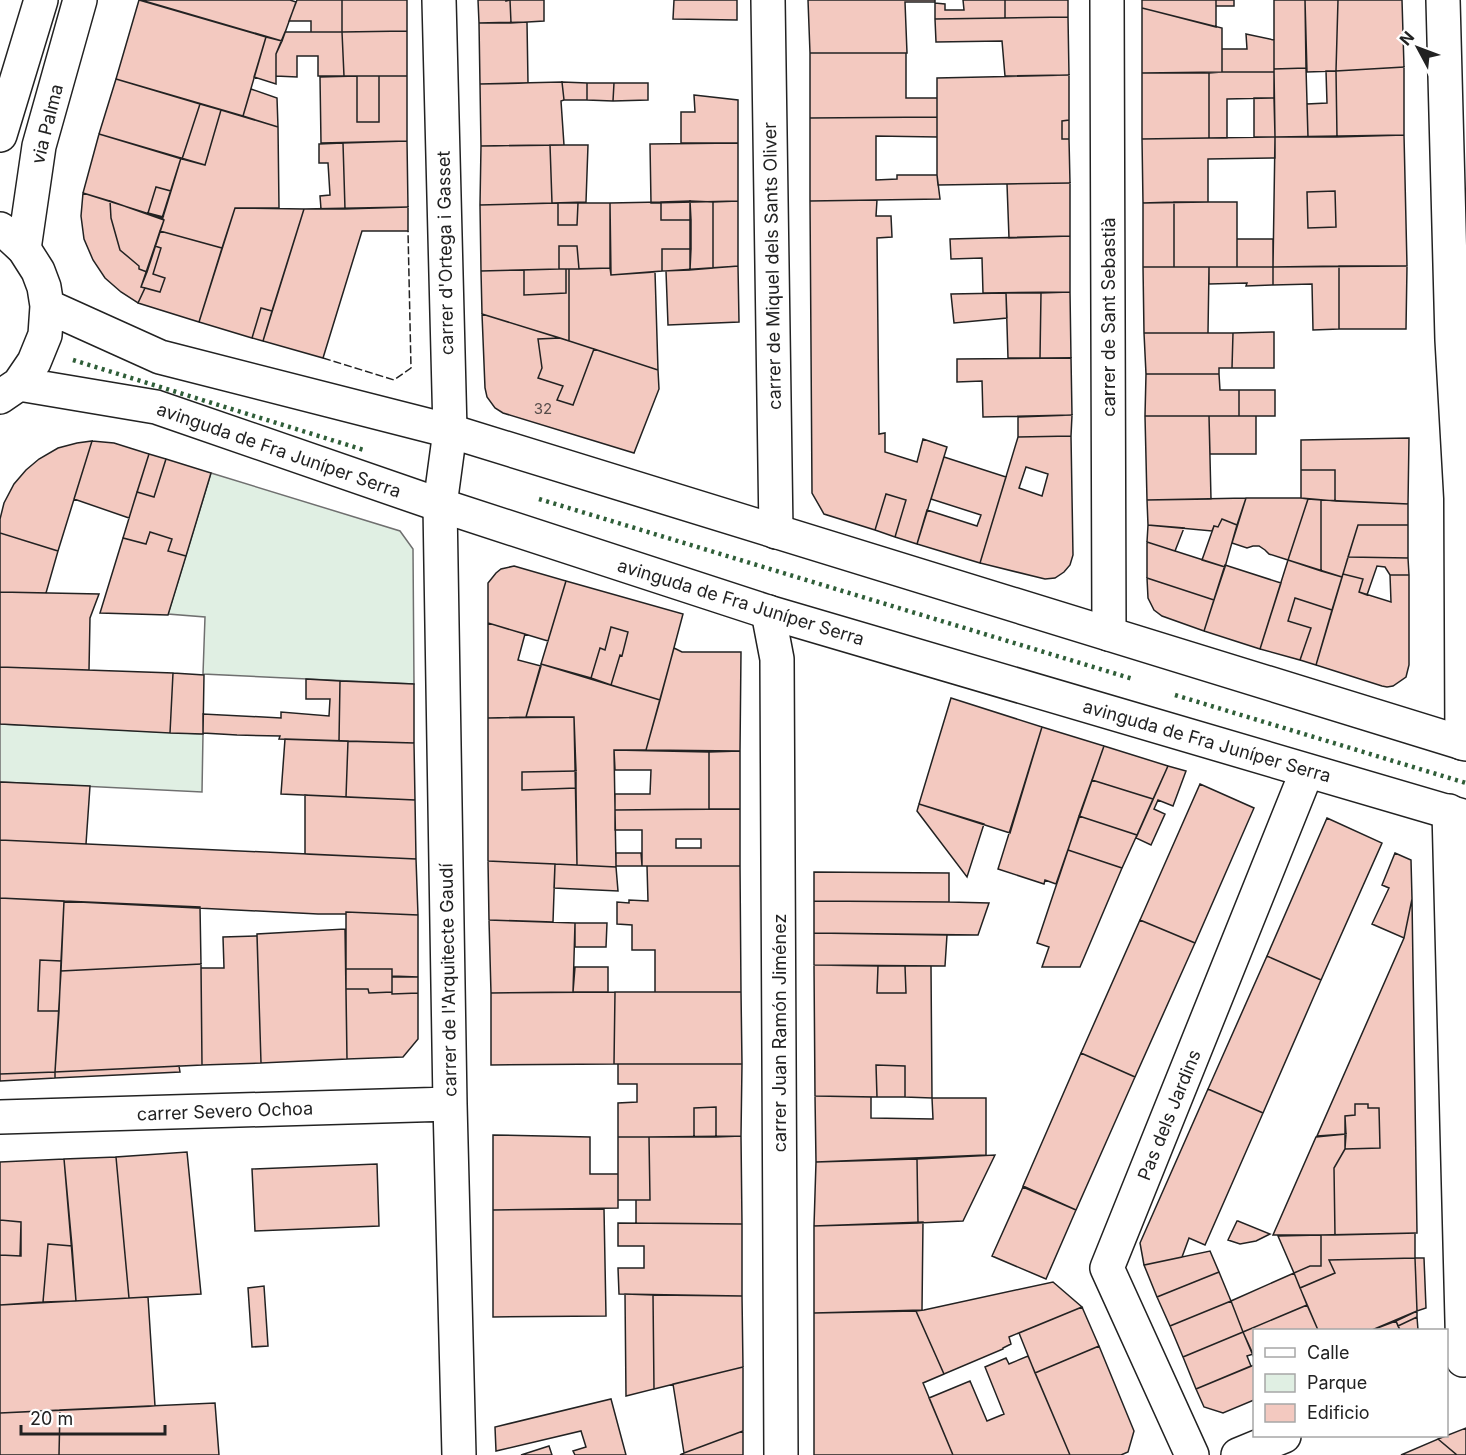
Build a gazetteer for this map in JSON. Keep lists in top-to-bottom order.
{
  "streets": {
    "street": [
      "via Palma",
      "carrer d'Ortega i Gasset",
      "carrer de Miquel dels Sants Oliver",
      "carrer de Sant Sebastià",
      "avinguda de Fra Juníper Serra",
      "carrer de l'Arquitecte Gaudí",
      "carrer Juan Ramón Jiménez",
      "carrer Severo Ochoa",
      "Pas dels Jardins"
    ]
  },
  "crossings": [
    ["carrer d'Ortega i Gasset", "avinguda de Fra Juníper Serra"],
    ["carrer d'Ortega i Gasset", "carrer de l'Arquitecte Gaudí"],
    ["avinguda de Fra Juníper Serra", "carrer de l'Arquitecte Gaudí"],
    ["avinguda de Fra Juníper Serra", "carrer Juan Ramón Jiménez"],
    ["avinguda de Fra Juníper Serra", "Pas dels Jardins"],
    ["carrer de l'Arquitecte Gaudí", "carrer Severo Ochoa"]
  ],
  "house_numbers": ["32"],
  "legend": ["Calle", "Parque", "Edificio"],
  "scale_bar": "20 m",
  "north": "top left"
}
